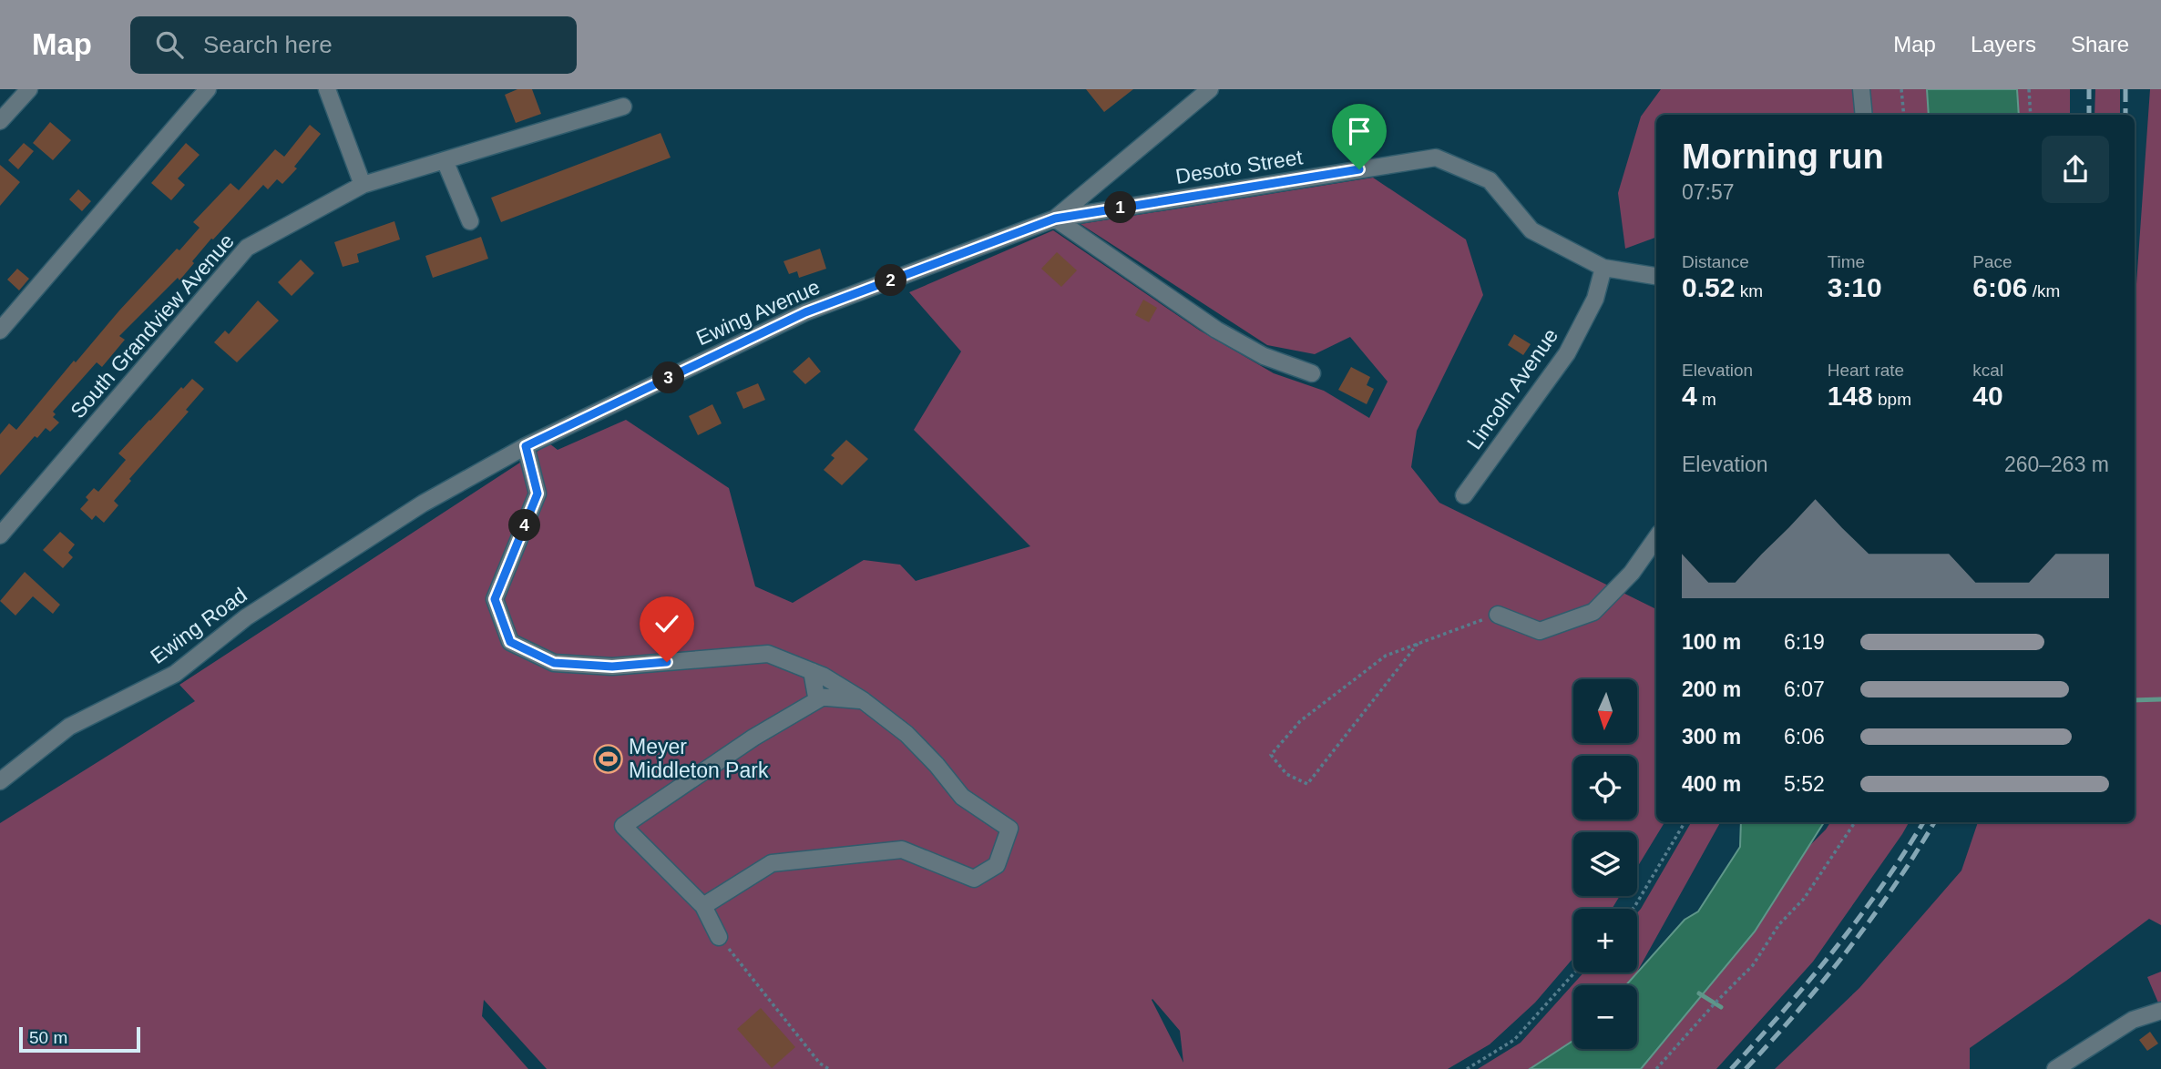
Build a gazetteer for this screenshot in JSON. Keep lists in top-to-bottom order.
{
  "streets": {
    "street": [
      "Desoto Street",
      "Ewing Avenue",
      "South Grandview Avenue",
      "Lincoln Avenue",
      "Ewing Road"
    ]
  },
  "crossings": [
    ["Desoto Street", "Ewing Avenue"],
    ["Desoto Street", "Lincoln Avenue"],
    ["Ewing Avenue", "Ewing Road"]
  ],
  "places": {
    "sports": ["Meyer Middleton Park"]
  },
  "scale_bar": "50 m",
  "north": "bottom",
  "page": {
    "header": "Map",
    "search": "Search here",
    "nav": ["Map", "Layers", "Share"],
    "heading": ["Morning run", "07:57"],
    "pins": [
      "1",
      "2",
      "3",
      "4"
    ],
    "stats": [
      ["Distance", "0.52 km"],
      ["Time", "3:10"],
      ["Pace", "6:06 /km"],
      ["Elevation", "4 m"],
      ["Heart rate", "148 bpm"],
      ["kcal", "40"]
    ],
    "chart": ["Elevation", "260–263 m"],
    "list": [
      {
        "name": "100 m",
        "note": "6:19"
      },
      {
        "name": "200 m",
        "note": "6:07"
      },
      {
        "name": "300 m",
        "note": "6:06"
      },
      {
        "name": "400 m",
        "note": "5:52"
      }
    ],
    "map_buttons": ["+", "−"],
    "scale": "50 m"
  }
}
